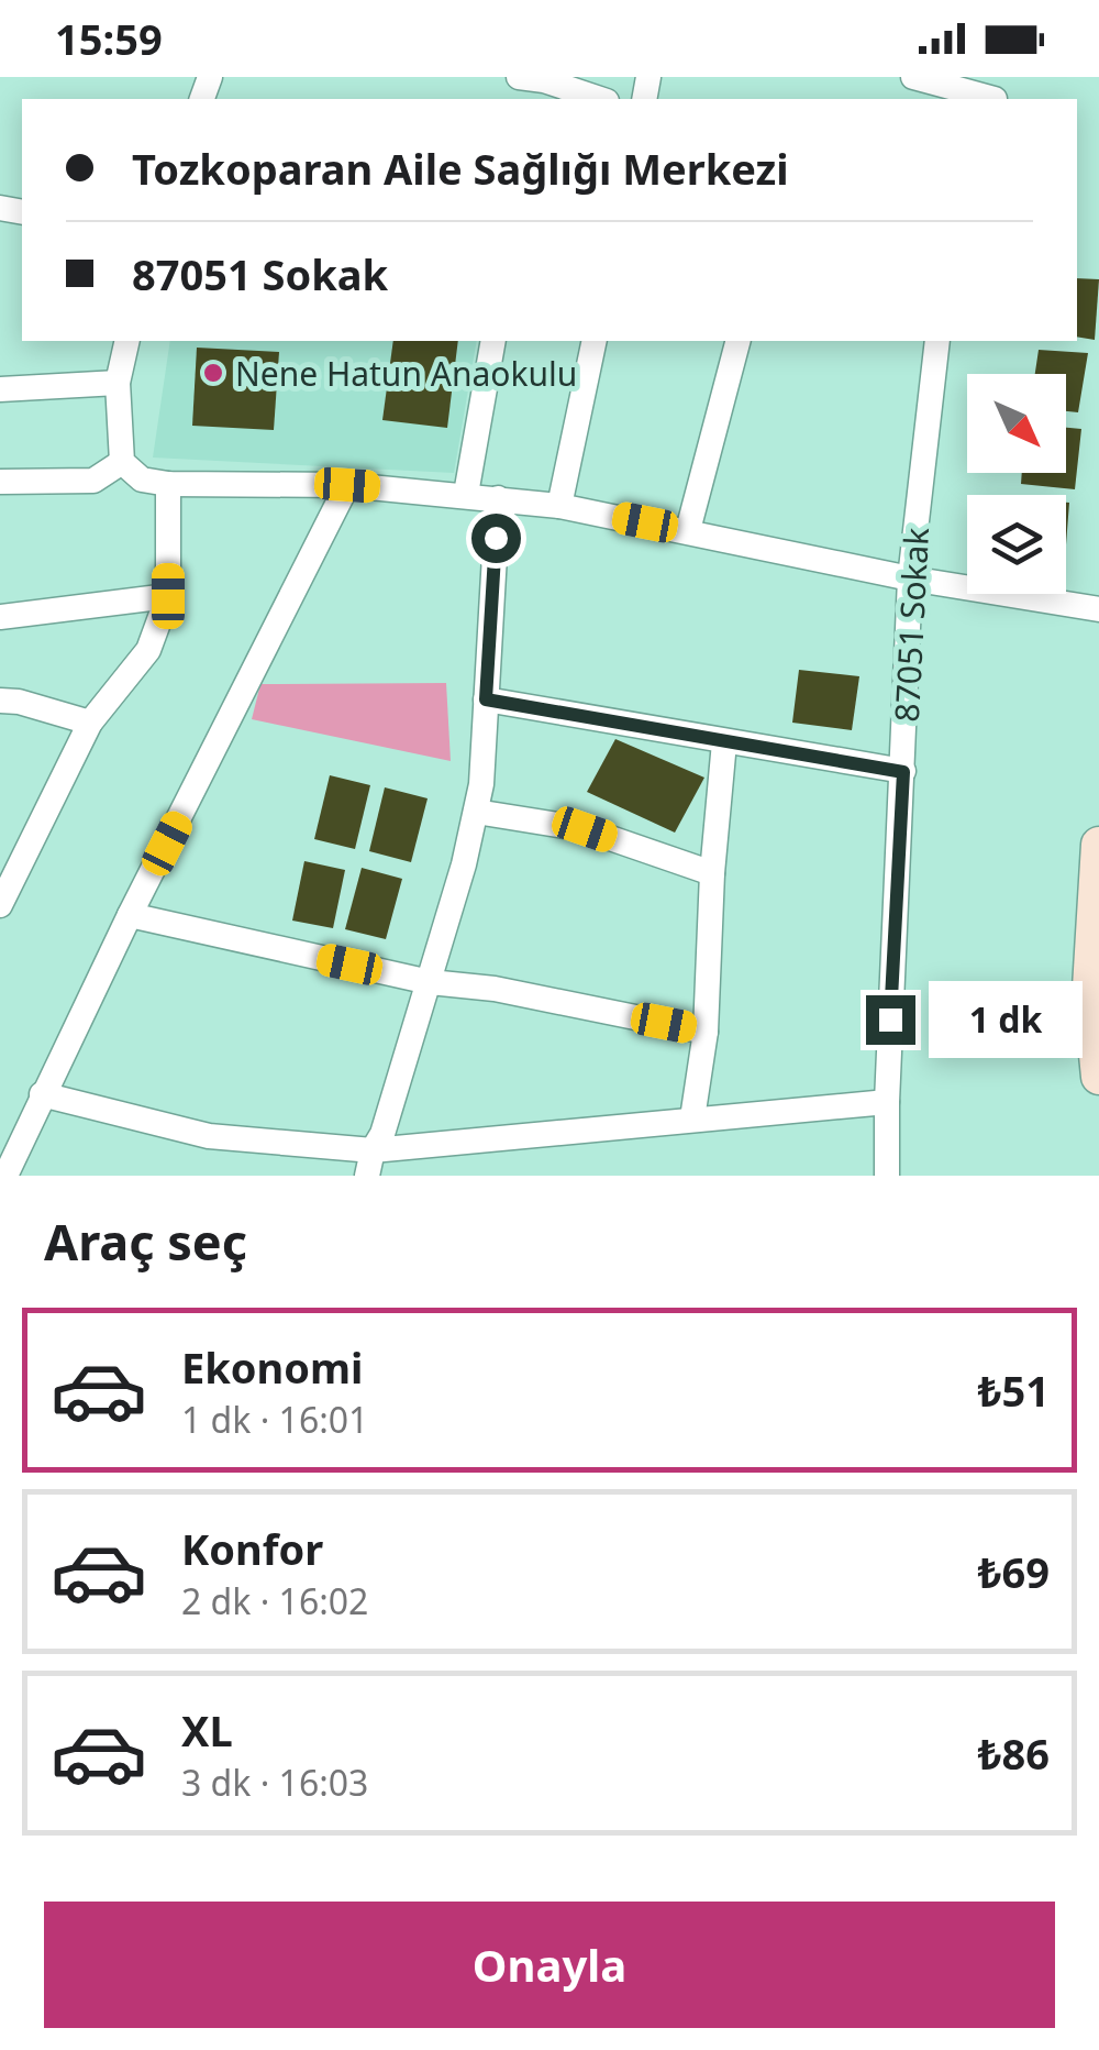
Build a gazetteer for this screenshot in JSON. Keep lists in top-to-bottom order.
{
  "streets": {
    "street": ["87051 Sokak"]
  },
  "places": ["Nene Hatun Anaokulu"],
  "north": "bottom right",
  "page": {
    "status": "15:59",
    "banner": ["Tozkoparan Aile Sağlığı Merkezi", "87051 Sokak"],
    "bubble": "1 dk",
    "heading": "Araç seç",
    "list": [
      {
        "name": "Ekonomi",
        "note": "1 dk · 16:01",
        "value": "₺51"
      },
      {
        "name": "Konfor",
        "note": "2 dk · 16:02",
        "value": "₺69"
      },
      {
        "name": "XL",
        "note": "3 dk · 16:03",
        "value": "₺86"
      }
    ],
    "buttons": "Onayla"
  }
}
